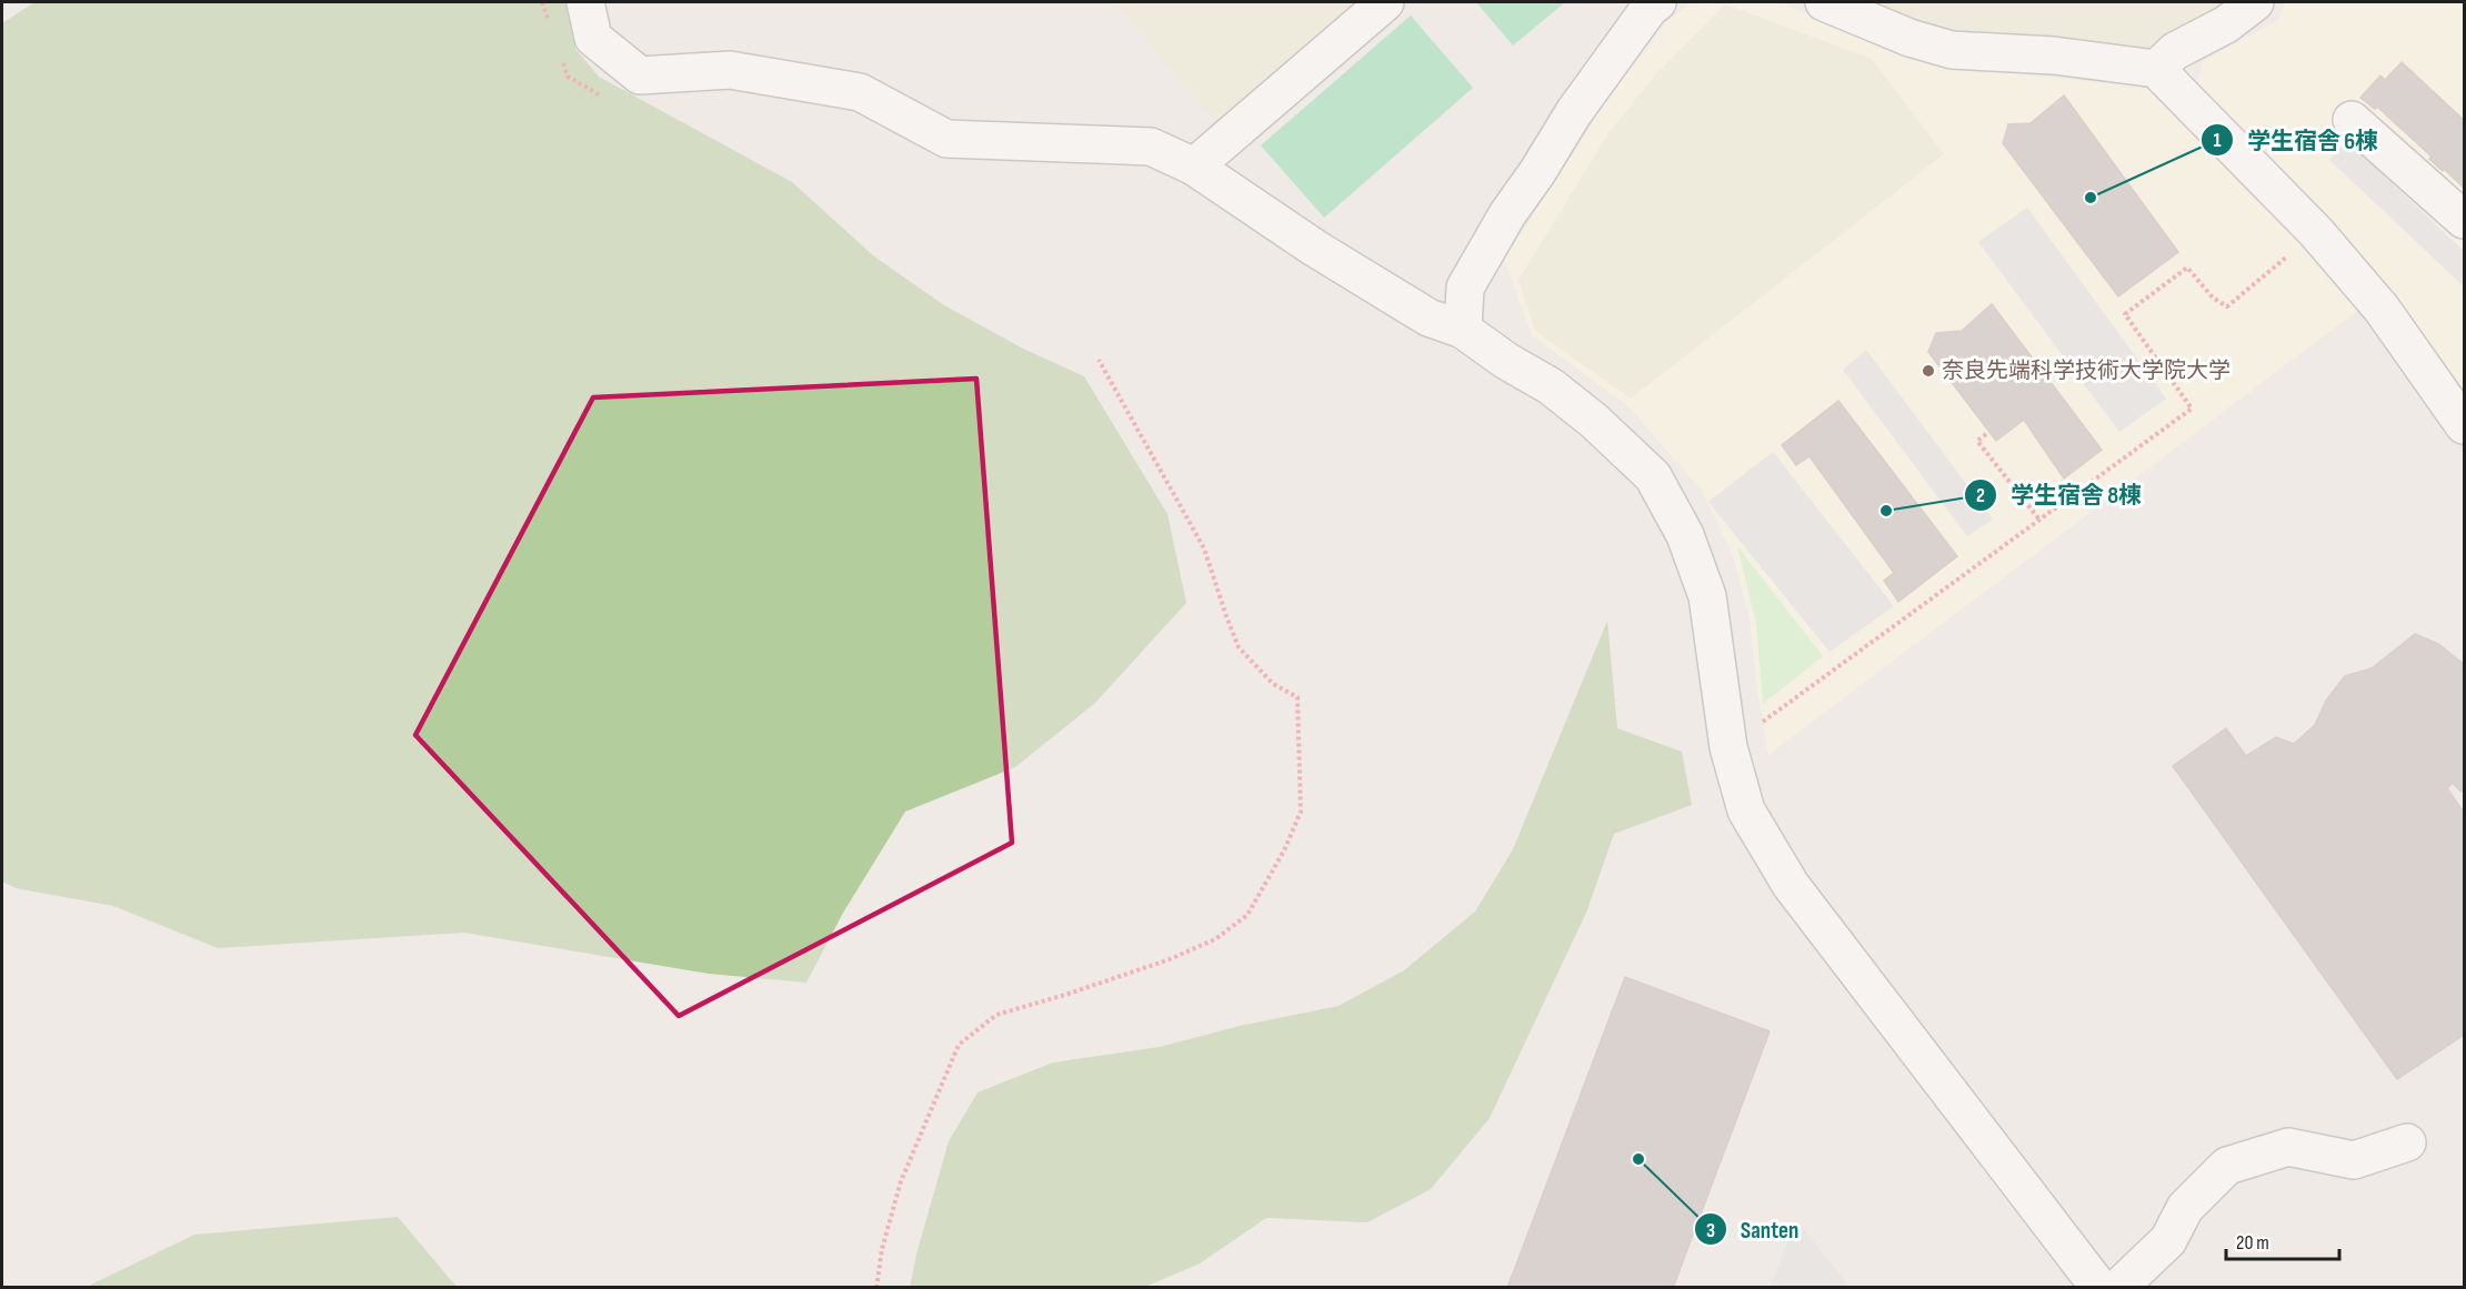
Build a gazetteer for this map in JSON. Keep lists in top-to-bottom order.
{
  "places": [
    "学生宿舎 6棟",
    "奈良先端科学技術大学院大学",
    "学生宿舎 8棟",
    "Santen"
  ],
  "scale_bar": "20 m"
}
